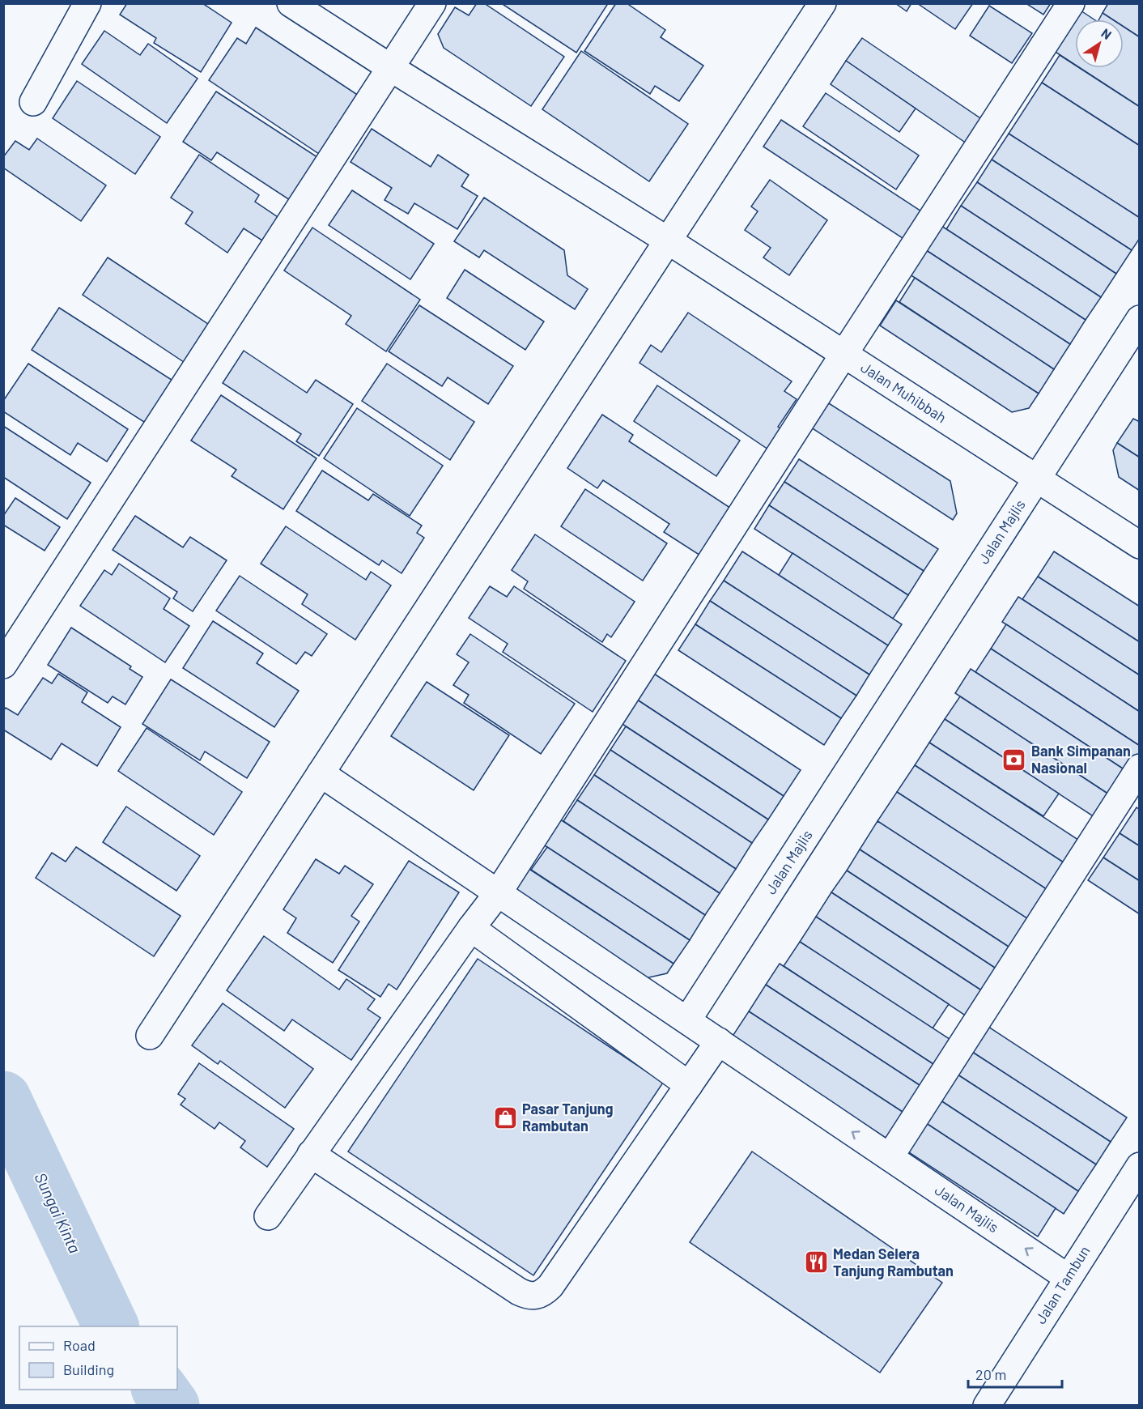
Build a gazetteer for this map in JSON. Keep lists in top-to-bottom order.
{
  "streets": {
    "street": ["Jalan Muhibbah", "Jalan Majlis", "Jalan Tambun"]
  },
  "crossings": [
    ["Jalan Muhibbah", "Jalan Majlis"],
    ["Jalan Majlis", "Jalan Tambun"]
  ],
  "water": ["Sungai Kinta"],
  "places": {
    "bank": ["Bank Simpanan Nasional"],
    "shop": ["Pasar Tanjung Rambutan"],
    "restaurant": ["Medan Selera Tanjung Rambutan"]
  },
  "legend": ["Road", "Building"],
  "scale_bar": "20 m",
  "north": "top right"
}
